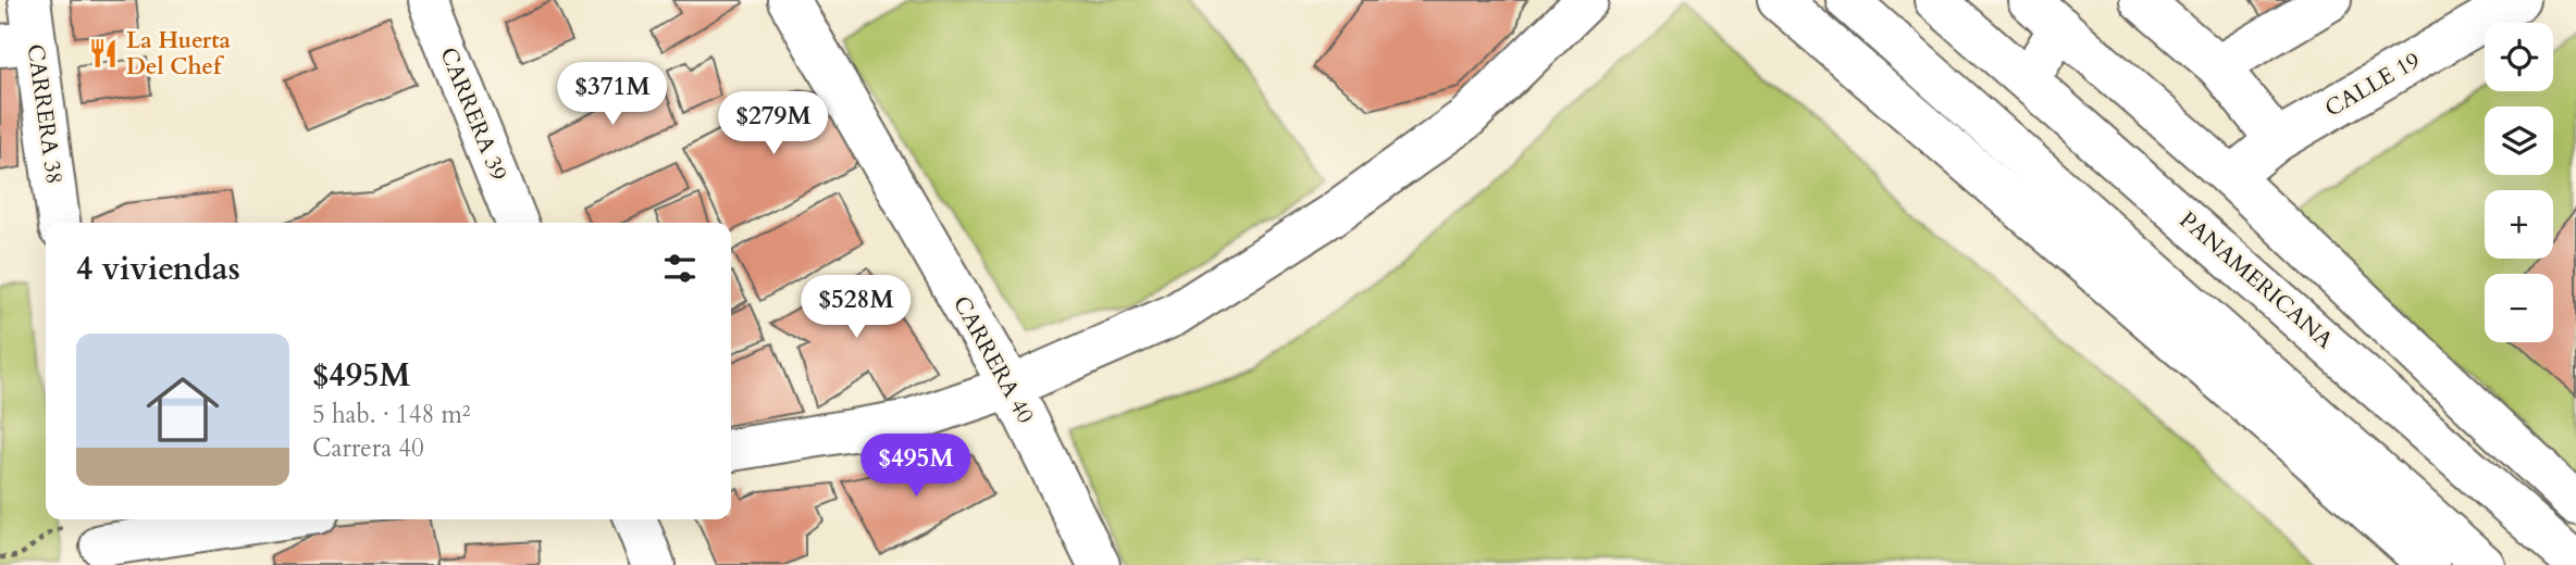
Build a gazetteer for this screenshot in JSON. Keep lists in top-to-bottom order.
{
  "streets": {
    "street": [
      "CALLE 19",
      "CARRERA 38",
      "CARRERA 39",
      "PANAMERICANA",
      "CARRERA 40"
    ]
  },
  "places": {
    "restaurant": ["La Huerta Del Chef"]
  },
  "page": {
    "map_buttons": ["+", "−"],
    "price": [
      "$371M",
      "$279M",
      "$528M",
      "$495M"
    ],
    "heading": "4 viviendas",
    "list": [
      {
        "name": "$495M",
        "note": "5 hab. · 148 m² · Carrera 40"
      }
    ]
  }
}
